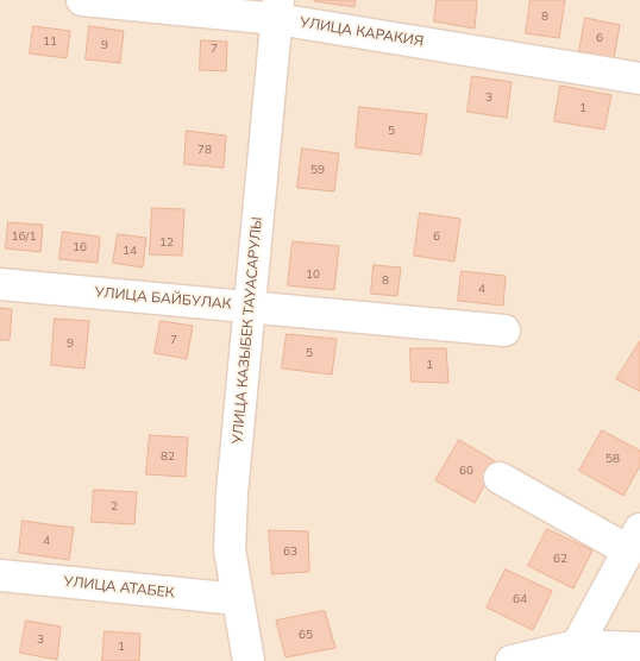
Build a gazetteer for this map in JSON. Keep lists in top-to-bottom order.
{
  "streets": {
    "street": [
      "УЛИЦА КАРАКИЯ",
      "УЛИЦА БАЙБУЛАК",
      "УЛИЦА КАЗЫБЕК ТАУАСАРУЛЫ",
      "УЛИЦА АТАБЕК"
    ]
  },
  "crossings": [
    ["УЛИЦА КАРАКИЯ", "УЛИЦА КАЗЫБЕК ТАУАСАРУЛЫ"],
    ["УЛИЦА БАЙБУЛАК", "УЛИЦА КАЗЫБЕК ТАУАСАРУЛЫ"],
    ["УЛИЦА КАЗЫБЕК ТАУАСАРУЛЫ", "УЛИЦА АТАБЕК"]
  ],
  "house_numbers": [
    "8",
    "6",
    "11",
    "9",
    "7",
    "3",
    "1",
    "5",
    "78",
    "59",
    "16/1",
    "6",
    "12",
    "16",
    "14",
    "10",
    "8",
    "4",
    "7",
    "9",
    "5",
    "1",
    "82",
    "58",
    "60",
    "2",
    "4",
    "63",
    "62",
    "64",
    "65",
    "3",
    "1"
  ]
}
